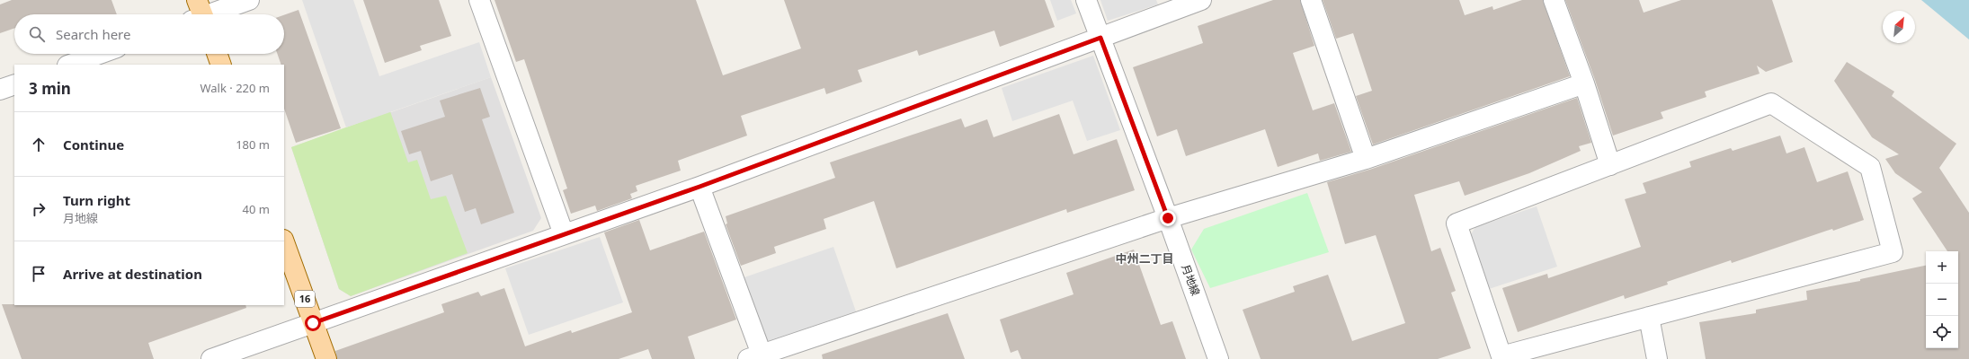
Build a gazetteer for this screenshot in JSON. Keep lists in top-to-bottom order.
{
  "streets": {
    "main road": ["16"],
    "street": ["月地線"]
  },
  "districts": ["中州二丁目"],
  "north": "top right",
  "page": {
    "search": "Search here",
    "heading": ["3 min", "Walk · 220 m"],
    "list": [
      ["Continue", "180 m"],
      ["Turn right", "月地線", "40 m"],
      "Arrive at destination"
    ],
    "map_buttons": ["+", "−"]
  }
}
